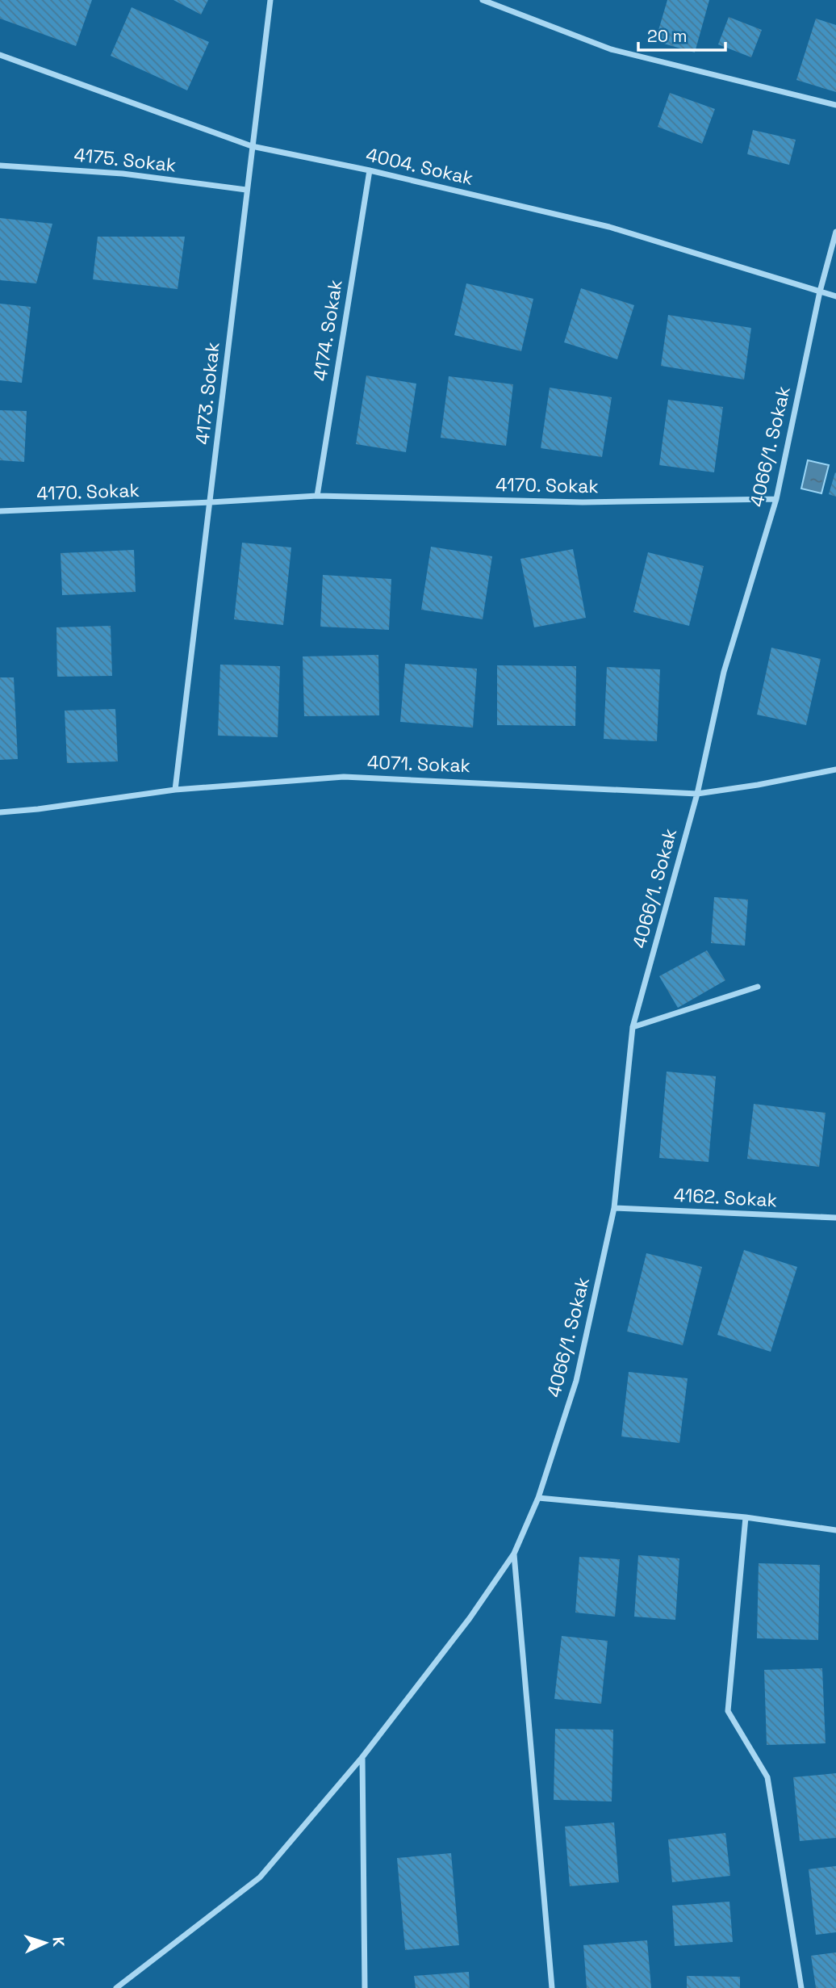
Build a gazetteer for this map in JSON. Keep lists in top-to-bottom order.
{
  "streets": {
    "street": [
      "4175. Sokak",
      "4004. Sokak",
      "4174. Sokak",
      "4173. Sokak",
      "4066/1. Sokak",
      "4170. Sokak",
      "4071. Sokak",
      "4162. Sokak"
    ]
  },
  "crossings": [
    ["4175. Sokak", "4173. Sokak"],
    ["4004. Sokak", "4174. Sokak"],
    ["4004. Sokak", "4173. Sokak"],
    ["4004. Sokak", "4066/1. Sokak"],
    ["4174. Sokak", "4170. Sokak"],
    ["4173. Sokak", "4170. Sokak"],
    ["4173. Sokak", "4071. Sokak"],
    ["4066/1. Sokak", "4170. Sokak"],
    ["4066/1. Sokak", "4071. Sokak"],
    ["4066/1. Sokak", "4162. Sokak"]
  ],
  "scale_bar": "20 m",
  "north": "right"
}
